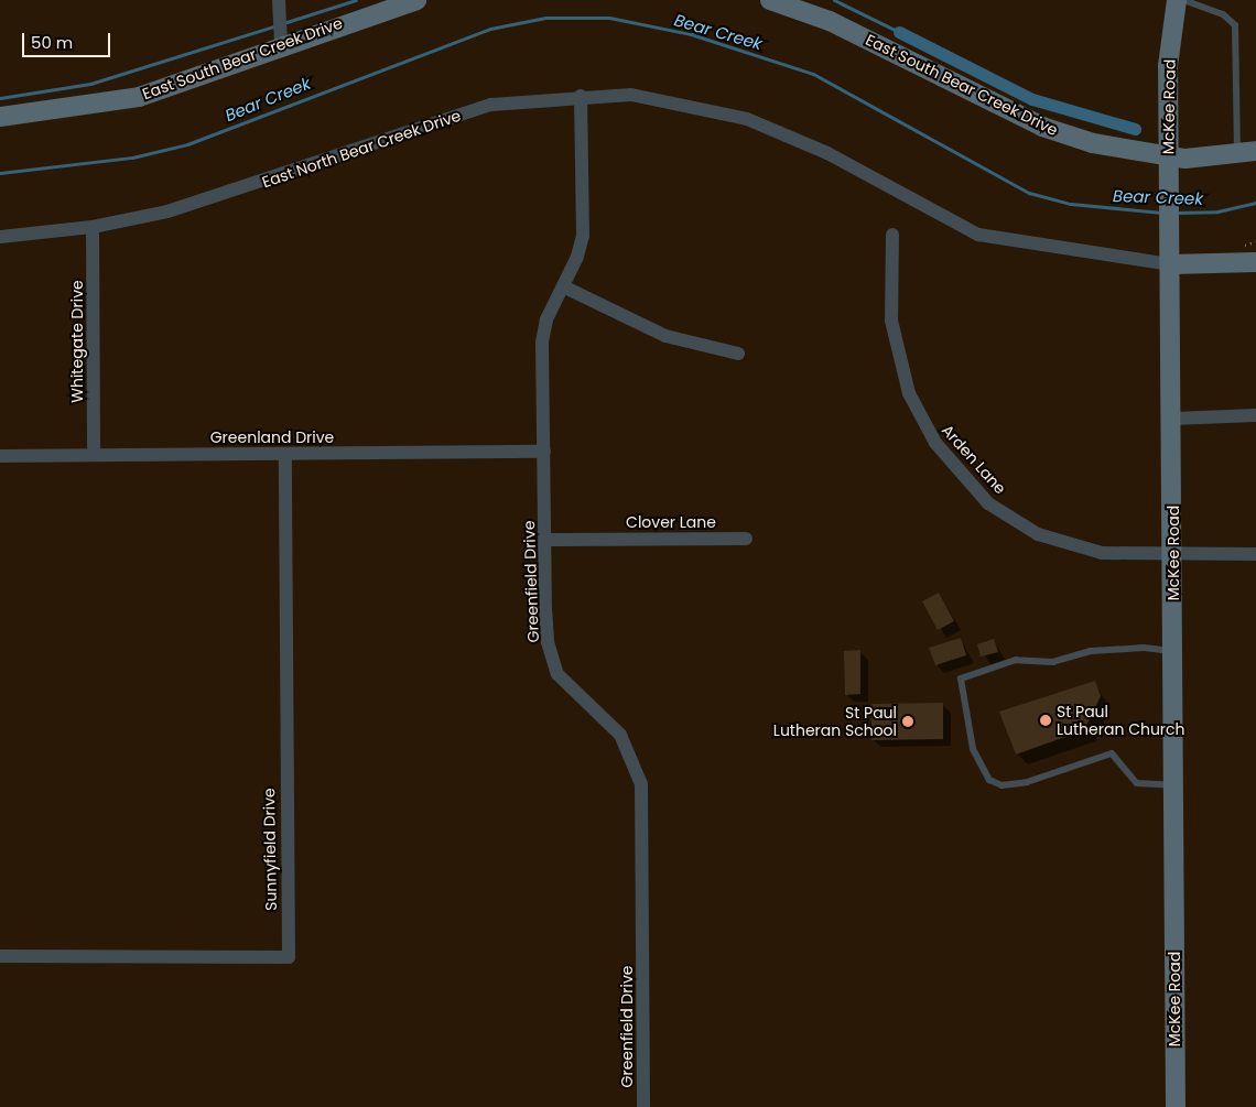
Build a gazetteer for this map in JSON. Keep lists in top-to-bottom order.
{
  "streets": {
    "street": [
      "East South Bear Creek Drive",
      "McKee Road",
      "East North Bear Creek Drive",
      "Whitegate Drive",
      "Greenland Drive",
      "Arden Lane",
      "Clover Lane",
      "Greenfield Drive",
      "Sunnyfield Drive"
    ]
  },
  "crossings": [
    ["East South Bear Creek Drive", "McKee Road"],
    ["McKee Road", "East North Bear Creek Drive"],
    ["McKee Road", "Arden Lane"],
    ["East North Bear Creek Drive", "Whitegate Drive"],
    ["East North Bear Creek Drive", "Greenfield Drive"],
    ["Whitegate Drive", "Greenland Drive"],
    ["Greenland Drive", "Greenfield Drive"],
    ["Greenland Drive", "Sunnyfield Drive"],
    ["Clover Lane", "Greenfield Drive"]
  ],
  "water": ["Bear Creek"],
  "places": ["St Paul Lutheran Church", "St Paul Lutheran School"],
  "scale_bar": "50 m"
}
